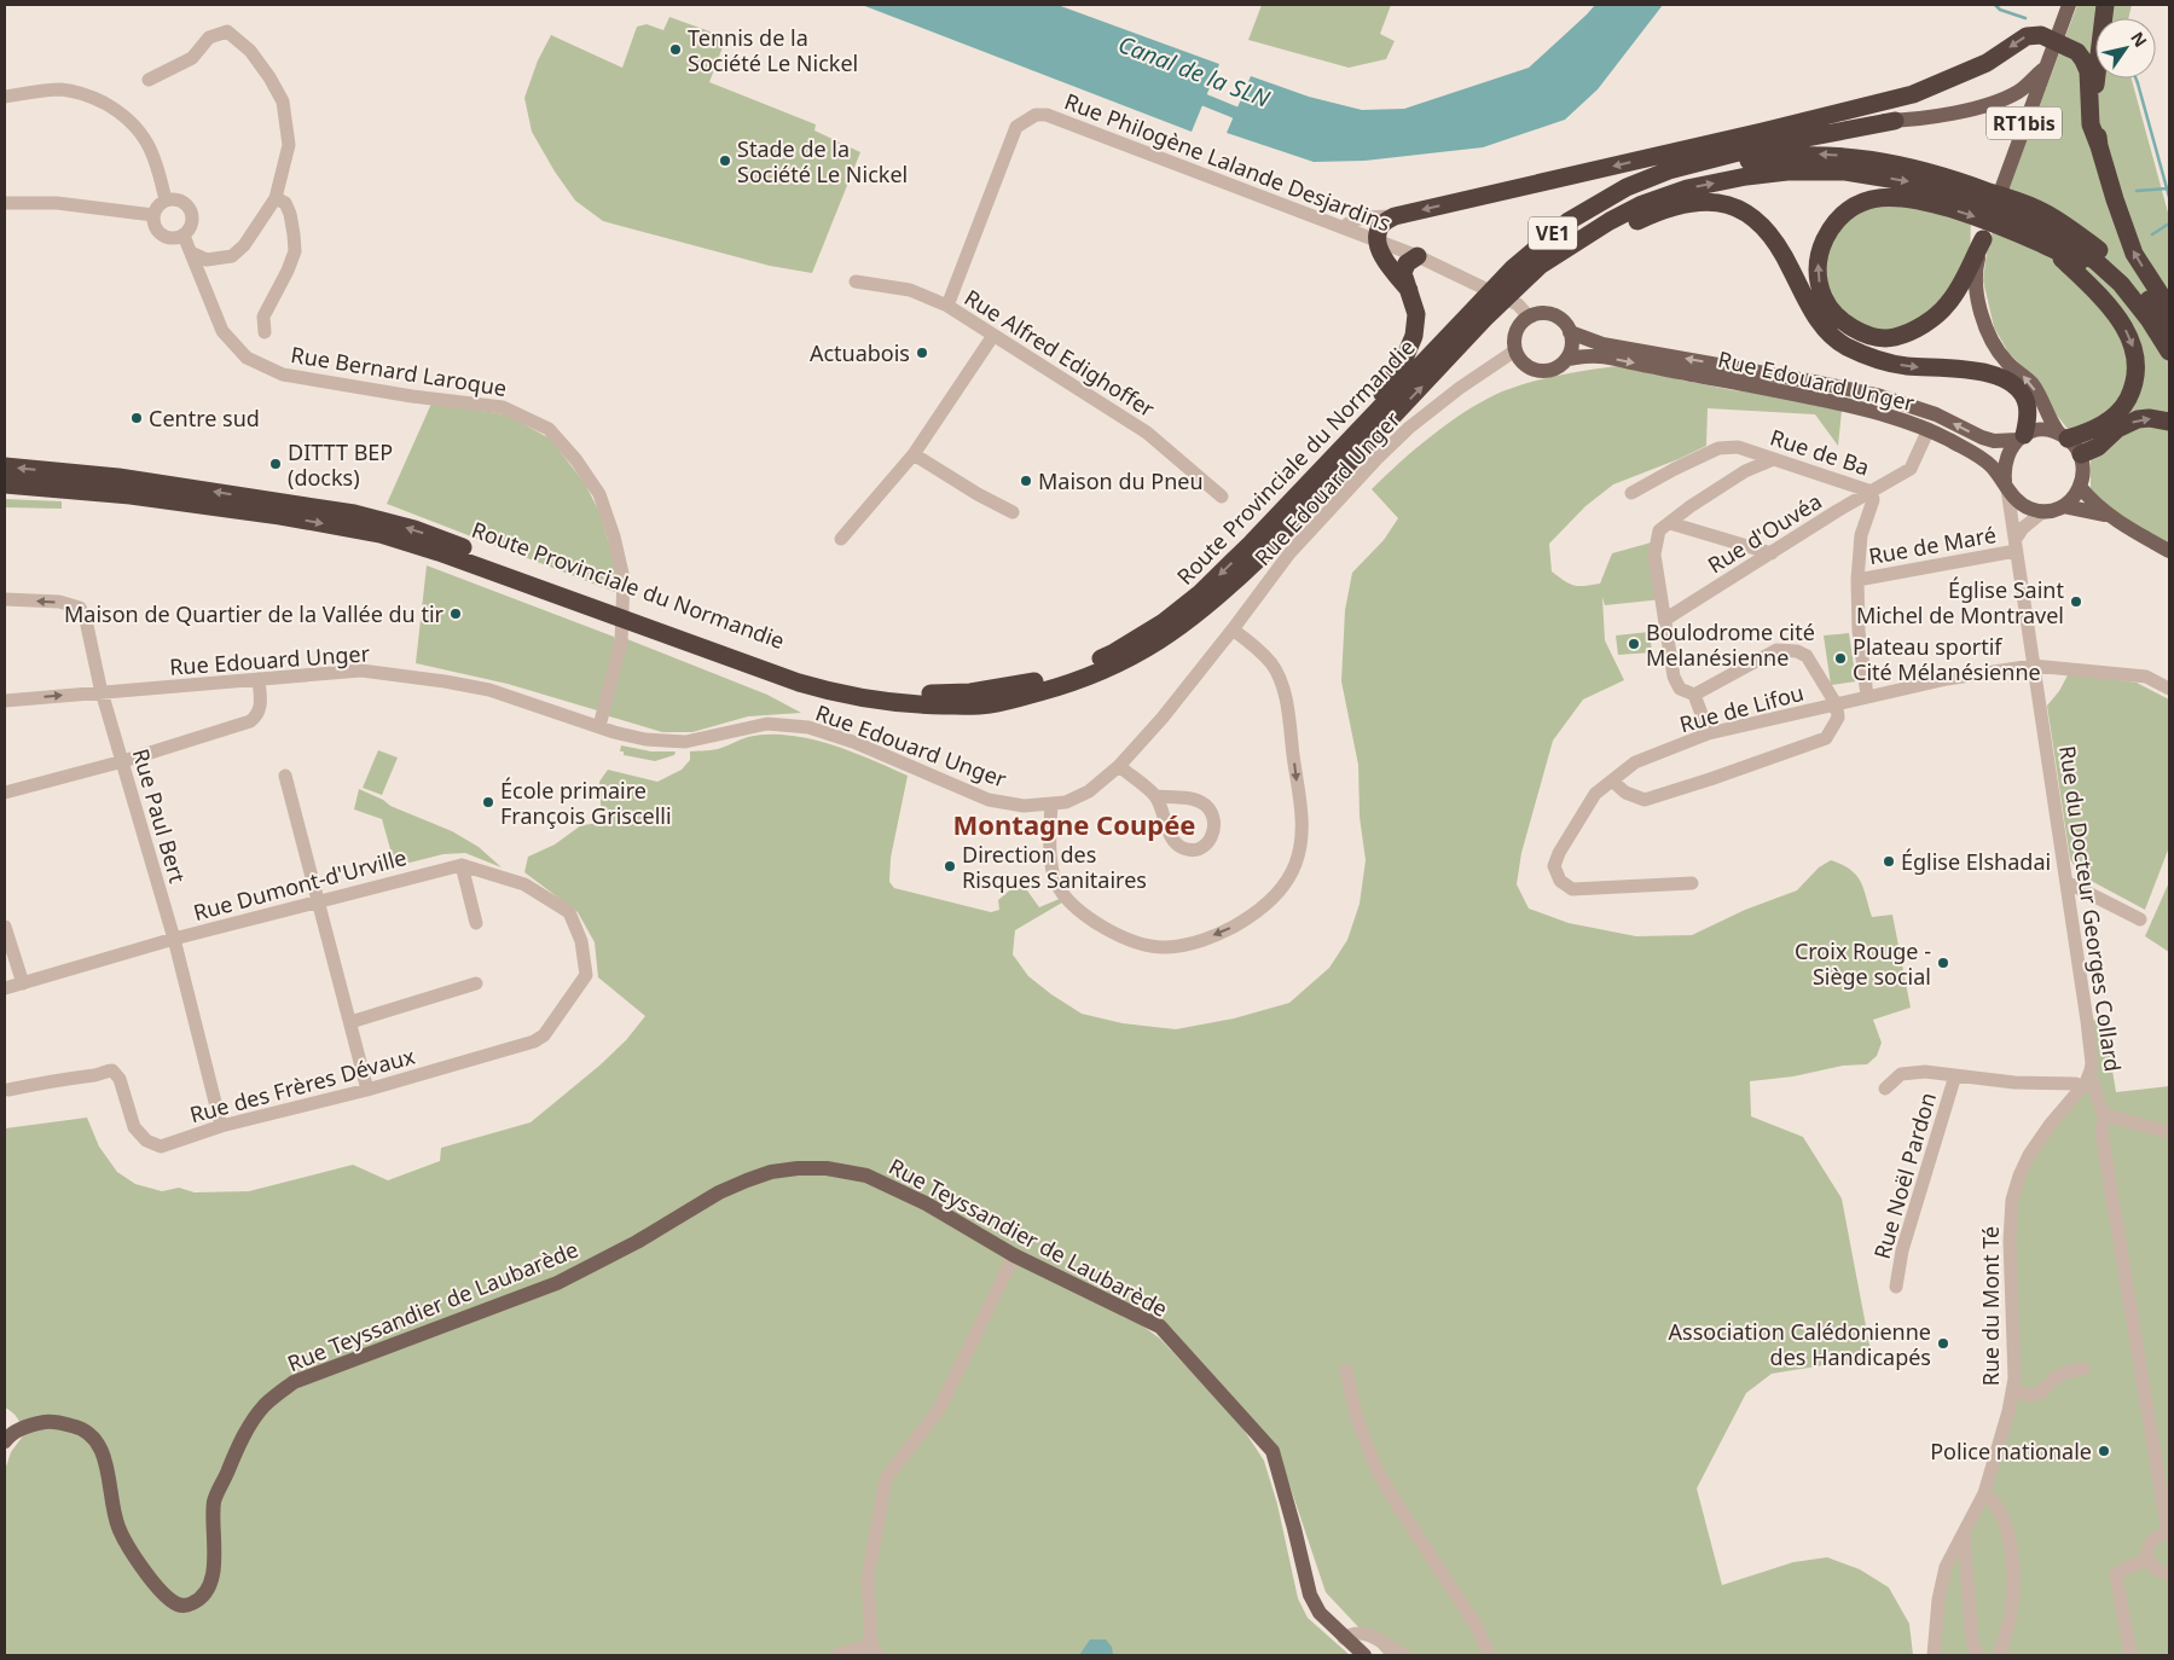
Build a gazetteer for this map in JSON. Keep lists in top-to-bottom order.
{
  "streets": {
    "highway": ["VE1", "Route Provinciale du Normandie"],
    "main road": ["RT1bis", "Rue Edouard Unger", "Rue Teyssandier de Laubarède"],
    "street": [
      "Rue Philogène Lalande Desjardins",
      "Rue Alfred Edighoffer",
      "Rue Bernard Laroque",
      "Rue de Ba",
      "Rue d'Ouvéa",
      "Rue de Maré",
      "Rue de Lifou",
      "Rue Paul Bert",
      "Rue Dumont-d'Urville",
      "Rue du Docteur Georges Collard",
      "Rue des Frères Dévaux",
      "Rue Noël Pardon",
      "Rue du Mont Té"
    ]
  },
  "crossings": [
    ["Rue Philogène Lalande Desjardins", "Rue Alfred Edighoffer"],
    ["Rue Philogène Lalande Desjardins", "Rue Edouard Unger"],
    ["VE1", "Route Provinciale du Normandie"],
    ["Rue Bernard Laroque", "Rue Edouard Unger"],
    ["Rue Edouard Unger", "Rue d'Ouvéa"],
    ["Rue Edouard Unger", "Rue Paul Bert"],
    ["Rue Edouard Unger", "Rue du Docteur Georges Collard"],
    ["Rue de Ba", "Rue d'Ouvéa"],
    ["Rue de Ba", "Rue de Maré"],
    ["Rue de Ba", "Rue de Lifou"],
    ["Rue de Maré", "Rue du Docteur Georges Collard"],
    ["Rue de Lifou", "Rue du Docteur Georges Collard"],
    ["Rue Paul Bert", "Rue Dumont-d'Urville"],
    ["Rue Paul Bert", "Rue des Frères Dévaux"],
    ["Rue Dumont-d'Urville", "Rue des Frères Dévaux"],
    ["Rue du Docteur Georges Collard", "Rue du Mont Té"]
  ],
  "districts": ["Montagne Coupée"],
  "water": ["Canal de la SLN"],
  "places": [
    "Tennis de la Société Le Nickel",
    "Stade de la Société Le Nickel",
    "Actuabois",
    "Centre sud",
    "DITTT BEP (docks)",
    "Maison du Pneu",
    "Église Saint Michel de Montravel",
    "Maison de Quartier de la Vallée du tir",
    "Boulodrome cité Melanésienne",
    "Plateau sportif Cité Mélanésienne",
    "École primaire François Griscelli",
    "Église Elshadai",
    "Direction des Risques Sanitaires",
    "Croix Rouge - Siège social",
    "Association Calédonienne des Handicapés",
    "Police nationale"
  ],
  "north": "top right"
}
